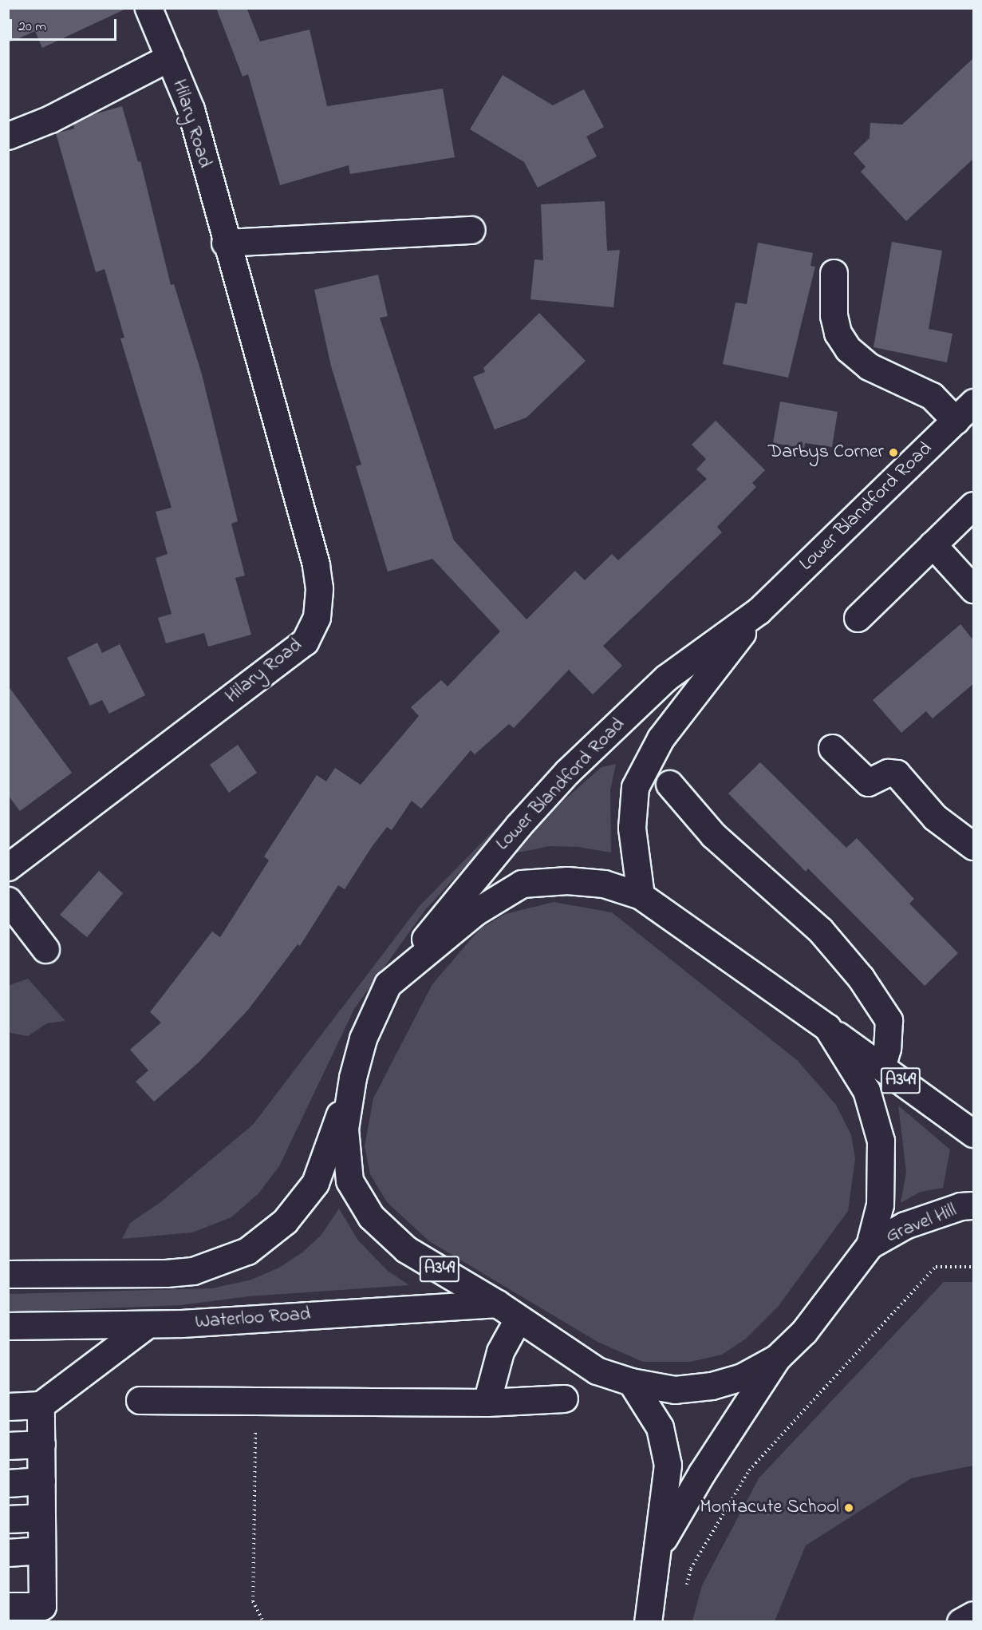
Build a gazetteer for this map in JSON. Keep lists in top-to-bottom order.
{
  "streets": {
    "main road": [
      "Hilary Road",
      "Lower Blandford Road",
      "A349",
      "Gravel Hill",
      "Waterloo Road"
    ]
  },
  "crossings": [
    ["Lower Blandford Road", "A349"],
    ["A349", "Gravel Hill"],
    ["A349", "Waterloo Road"]
  ],
  "places": ["Darbys Corner", "Montacute School"],
  "scale_bar": "20 m"
}
